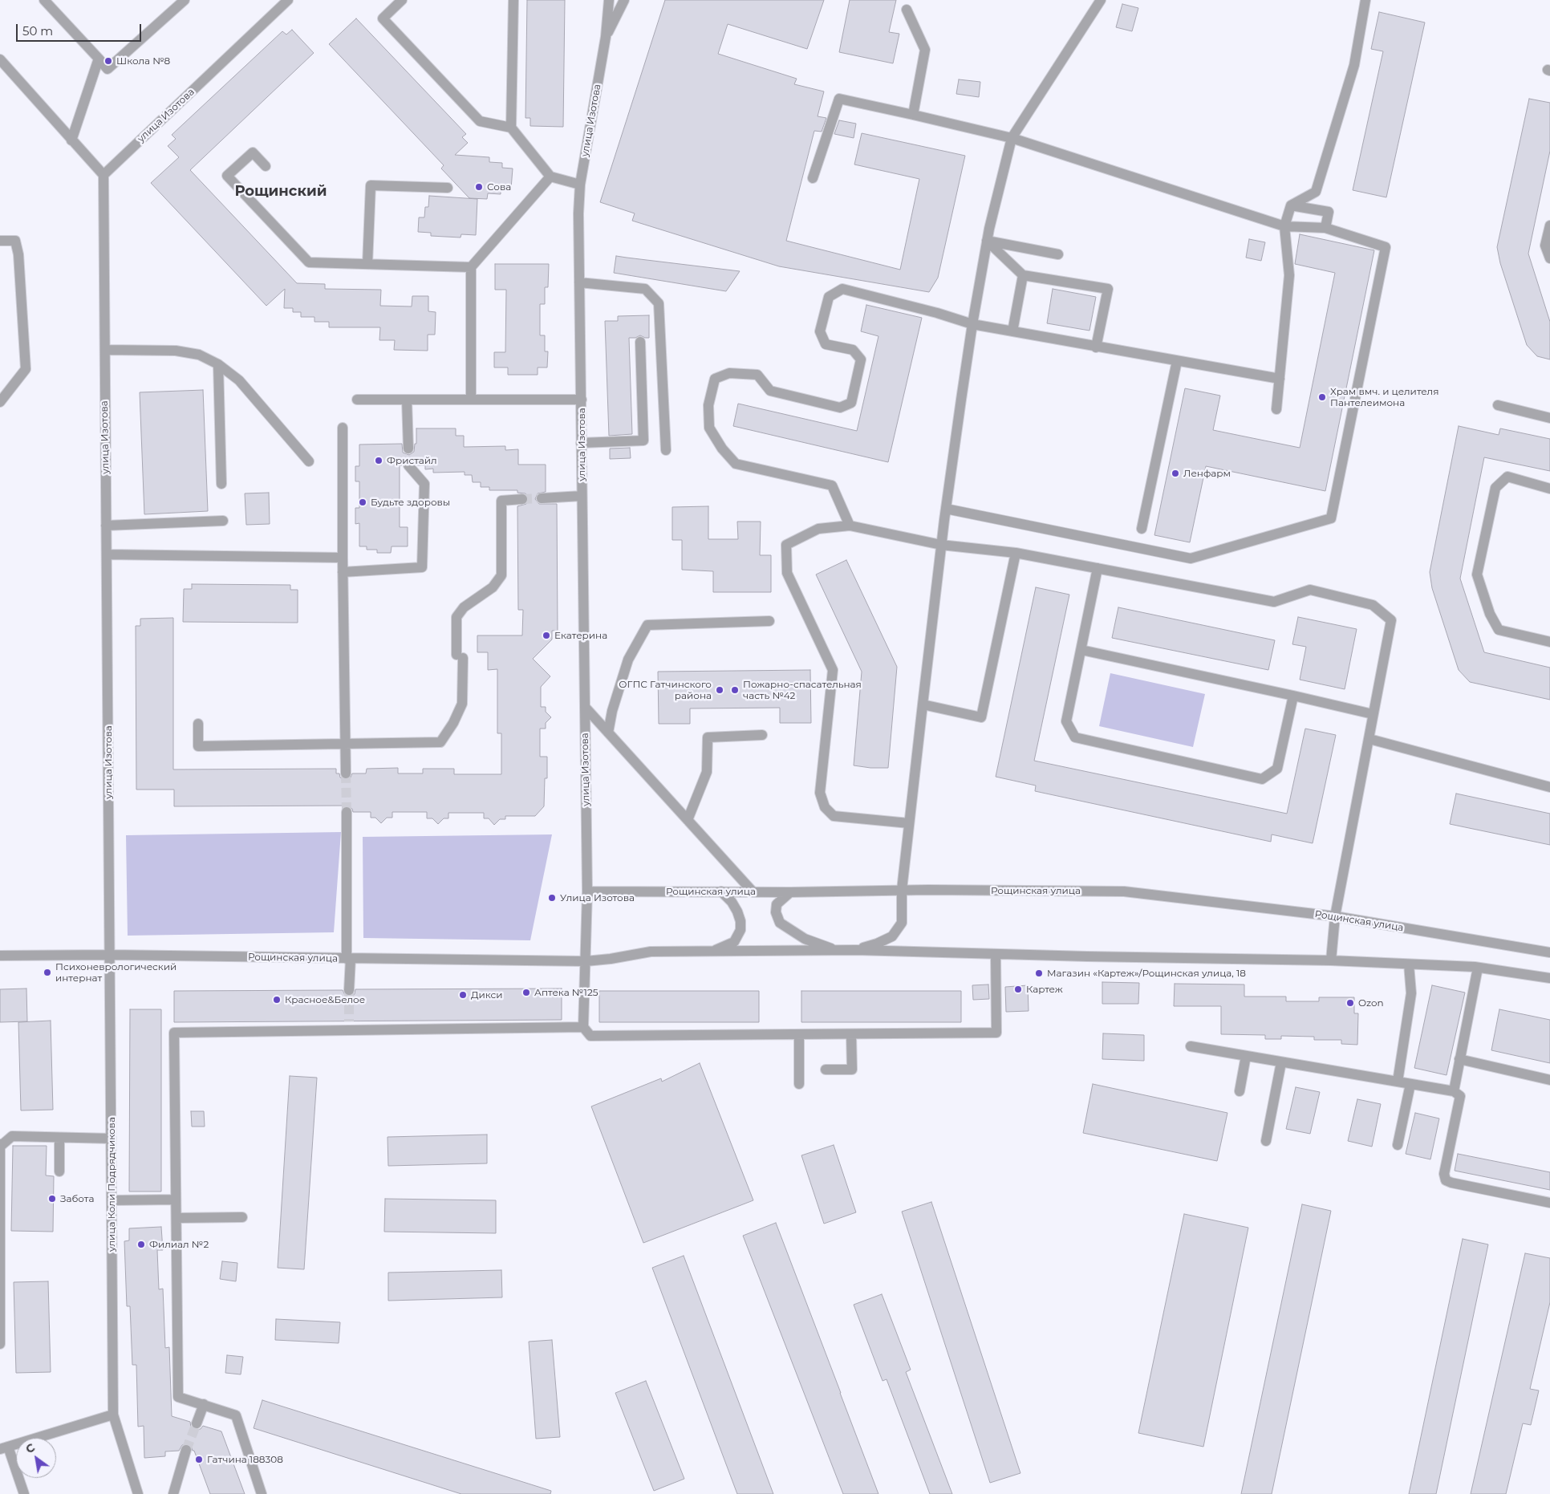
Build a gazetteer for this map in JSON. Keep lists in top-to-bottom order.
{
  "streets": {
    "street": ["улица Изотова", "Рощинская улица", "улица Коли Подрядчикова"]
  },
  "crossings": [
    ["улица Изотова", "Рощинская улица"],
    ["улица Изотова", "улица Коли Подрядчикова"],
    ["Рощинская улица", "улица Коли Подрядчикова"]
  ],
  "districts": ["Рощинский"],
  "places": [
    "Школа №8",
    "Сова",
    "Храм вмч. и целителя Пантелеимона",
    "Фристайл",
    "Ленфарм",
    "Будьте здоровы",
    "Екатерина",
    "ОГПС Гатчинского района",
    "Пожарно-спасательная часть №42",
    "Улица Изотова",
    "Психоневрологический интернат",
    "Магазин «Картеж»/Рощинская улица, 18",
    "Картеж",
    "Аптека №125",
    "Дикси",
    "Красное&Белое",
    "Ozon",
    "Забота",
    "Филиал №2",
    "Гатчина 188308"
  ],
  "scale_bar": "50 m",
  "north": "top left"
}
